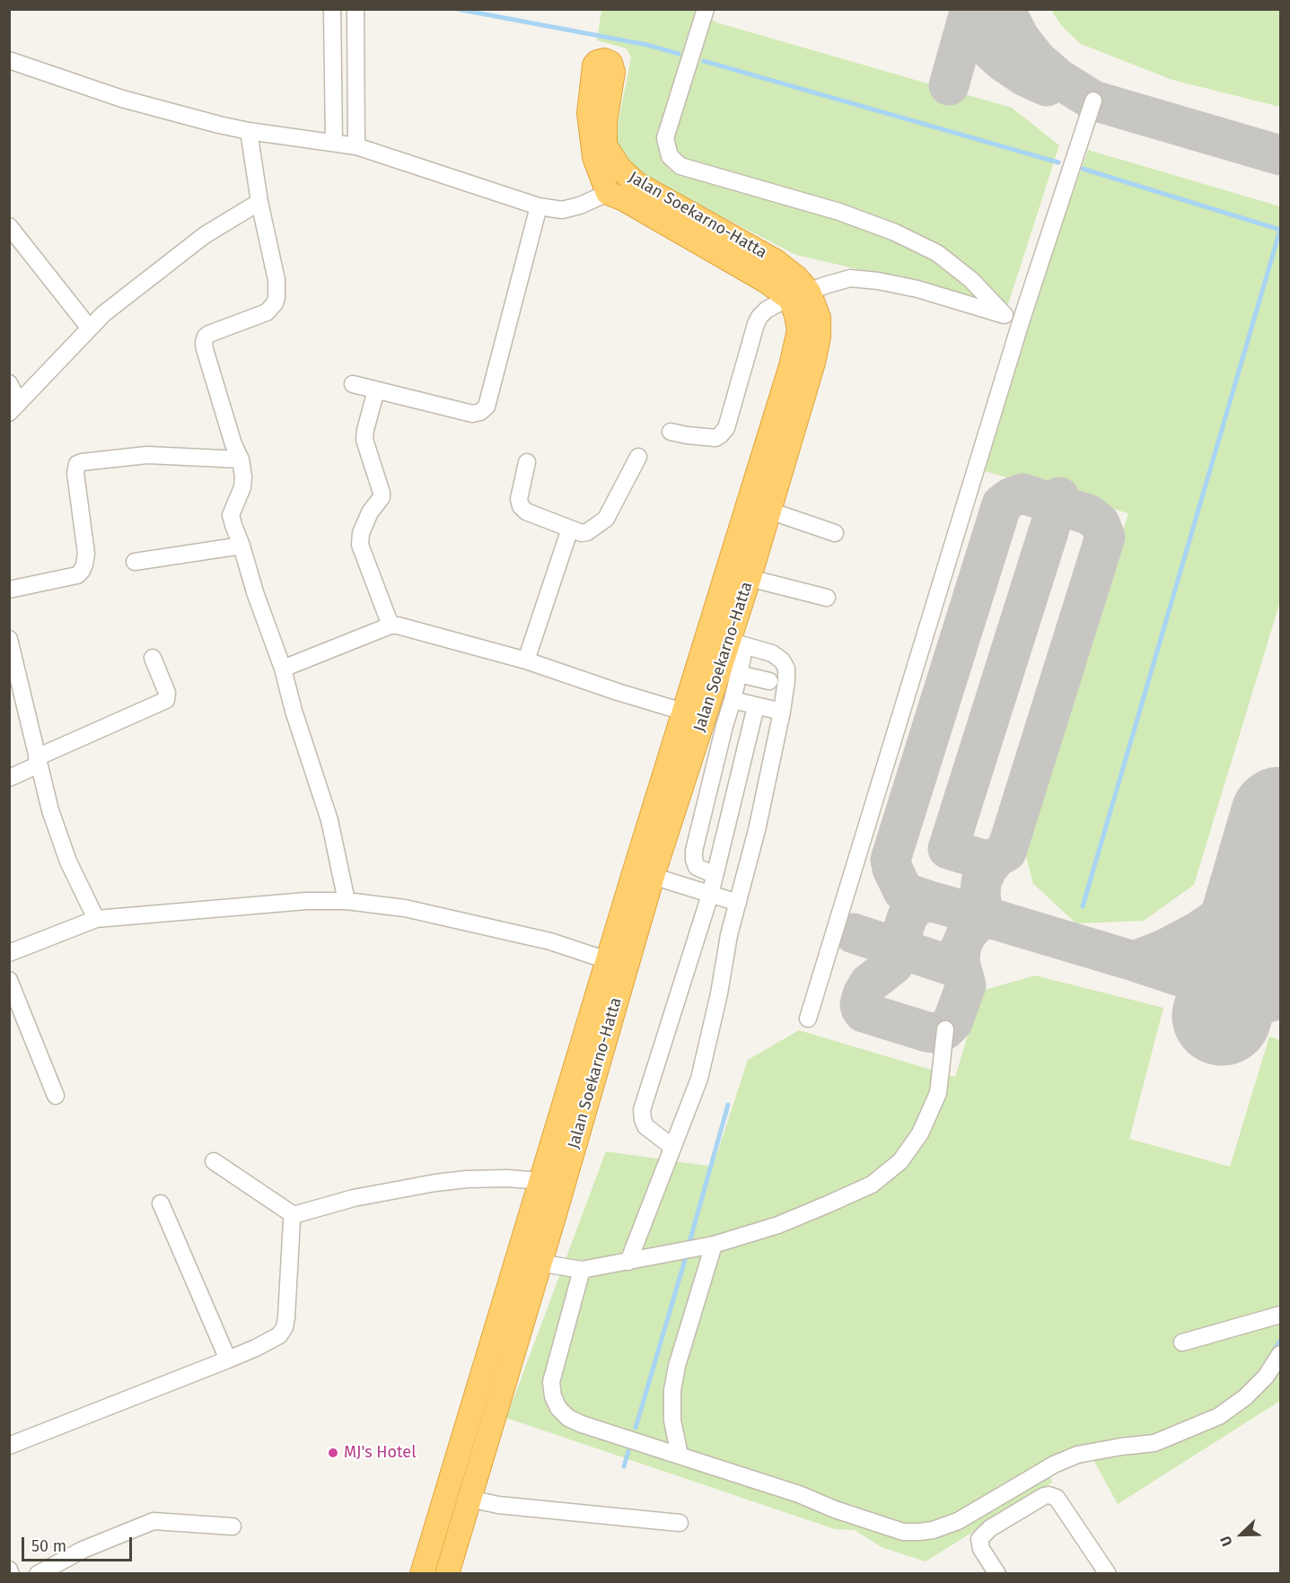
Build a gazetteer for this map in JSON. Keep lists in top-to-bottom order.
{
  "streets": {
    "highway": ["Jalan Soekarno-Hatta"]
  },
  "places": ["MJ's Hotel"],
  "scale_bar": "50 m",
  "north": "bottom left"
}
